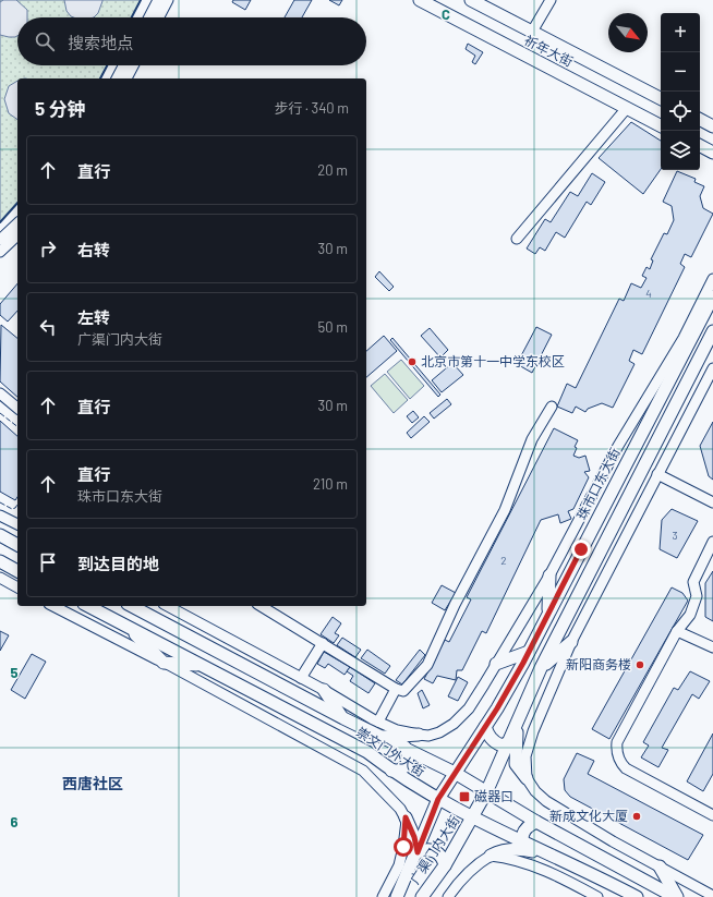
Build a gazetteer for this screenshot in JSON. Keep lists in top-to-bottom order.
{
  "streets": {
    "main road": [
      "祈年大街",
      "珠市口东大街",
      "崇文门外大街",
      "广渠门内大街"
    ]
  },
  "crossings": [
    ["珠市口东大街", "崇文门外大街"],
    ["珠市口东大街", "广渠门内大街"],
    ["崇文门外大街", "广渠门内大街"]
  ],
  "districts": ["西唐社区"],
  "places": {
    "other": ["北京市第十一中学东校区", "新阳商务楼", "新成文化大厦"],
    "transit": ["磁器口"]
  },
  "house_numbers": ["4", "3", "2"],
  "north": "bottom right",
  "page": {
    "map_buttons": ["+", "−"],
    "search": "搜索地点",
    "heading": ["5 分钟", "步行 · 340 m"],
    "list": [
      ["直行", "20 m"],
      ["右转", "30 m"],
      ["左转", "广渠门内大街", "50 m"],
      ["直行", "30 m"],
      ["直行", "珠市口东大街", "210 m"],
      "到达目的地"
    ]
  },
  "grid": {
    "columns": ["C"],
    "rows": ["5", "6"]
  }
}
